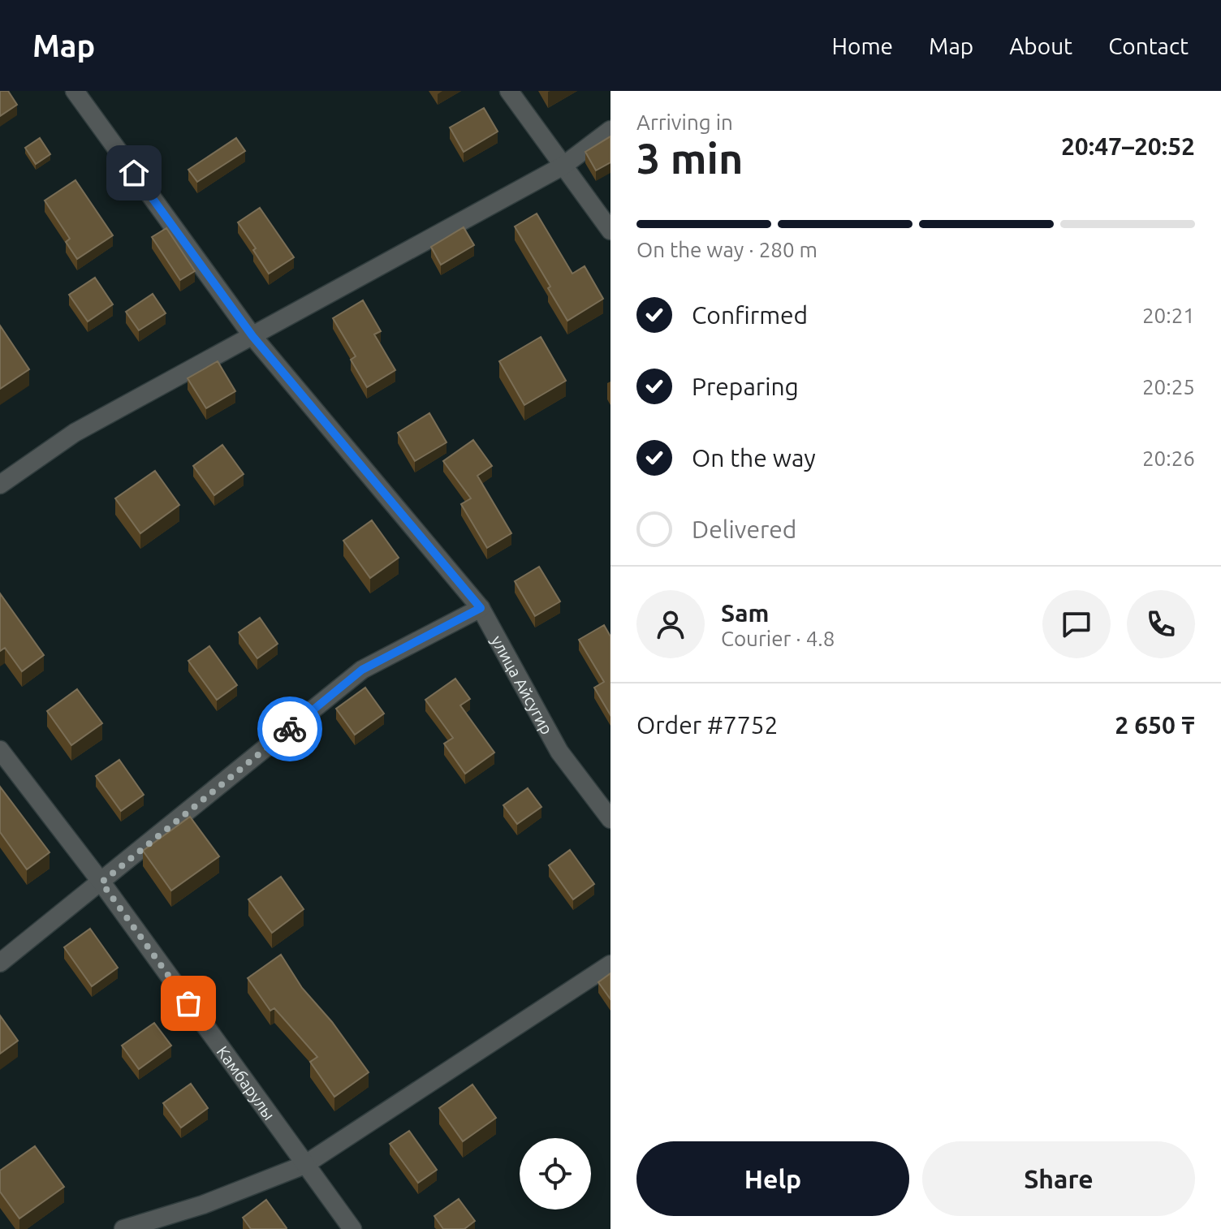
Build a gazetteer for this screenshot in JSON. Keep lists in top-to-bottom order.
{
  "streets": {
    "street": ["улица Айсугир", "Камбарулы"]
  },
  "page": {
    "header": "Map",
    "nav": [
      "Home",
      "Map",
      "About",
      "Contact"
    ],
    "heading": ["3 min", "Arriving in", "20:47–20:52"],
    "panel": [
      "Sam",
      "Courier · 4.8",
      "Order #7752",
      "2 650 ₸"
    ],
    "bar": "On the way · 280 m",
    "list": [
      ["Confirmed", "20:21"],
      ["Preparing", "20:25"],
      ["On the way", "20:26"],
      "Delivered"
    ],
    "buttons": ["Help", "Share"]
  }
}
